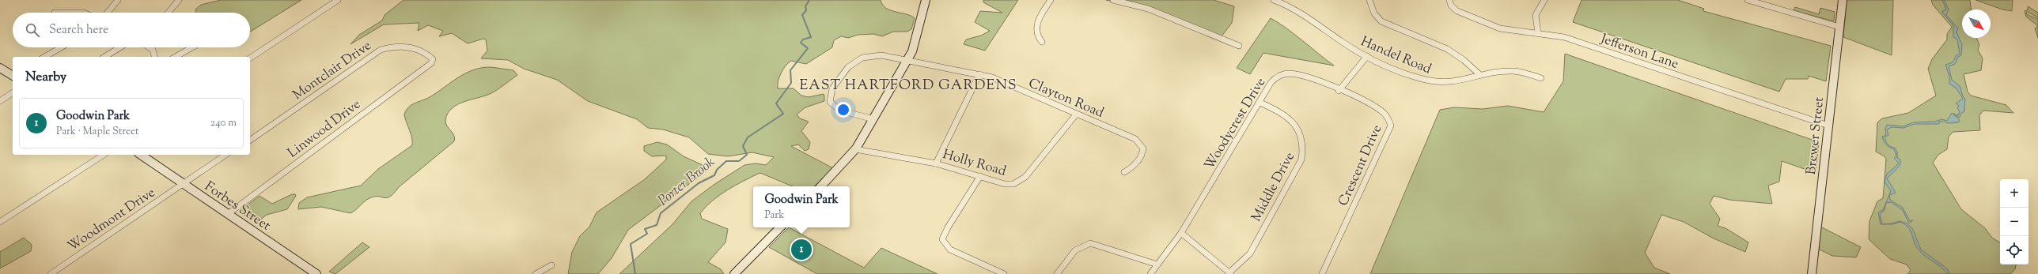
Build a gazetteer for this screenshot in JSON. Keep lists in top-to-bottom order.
{
  "streets": {
    "main road": ["Brewer Street", "Forbes Street"],
    "street": [
      "Jefferson Lane",
      "Handel Road",
      "Montclair Drive",
      "Clayton Road",
      "Woodycrest Drive",
      "Linwood Drive",
      "Holly Road",
      "Crescent Drive",
      "Middle Drive",
      "Woodmont Drive"
    ]
  },
  "crossings": [
    ["Jefferson Lane", "Brewer Street"],
    ["Montclair Drive", "Linwood Drive"],
    ["Clayton Road", "Holly Road"],
    ["Woodycrest Drive", "Crescent Drive"],
    ["Woodycrest Drive", "Middle Drive"],
    ["Linwood Drive", "Forbes Street"],
    ["Forbes Street", "Woodmont Drive"]
  ],
  "districts": ["EAST HARTFORD GARDENS"],
  "water": ["Porter Brook"],
  "north": "bottom right",
  "page": {
    "search": "Search here",
    "heading": "Nearby",
    "list": [
      {
        "mark": "1",
        "name": "Goodwin Park",
        "note": "Park · Maple Street",
        "value": "240 m"
      }
    ],
    "map_buttons": ["+", "−"],
    "popup": ["Goodwin Park", "Park"],
    "pins": "1"
  }
}
